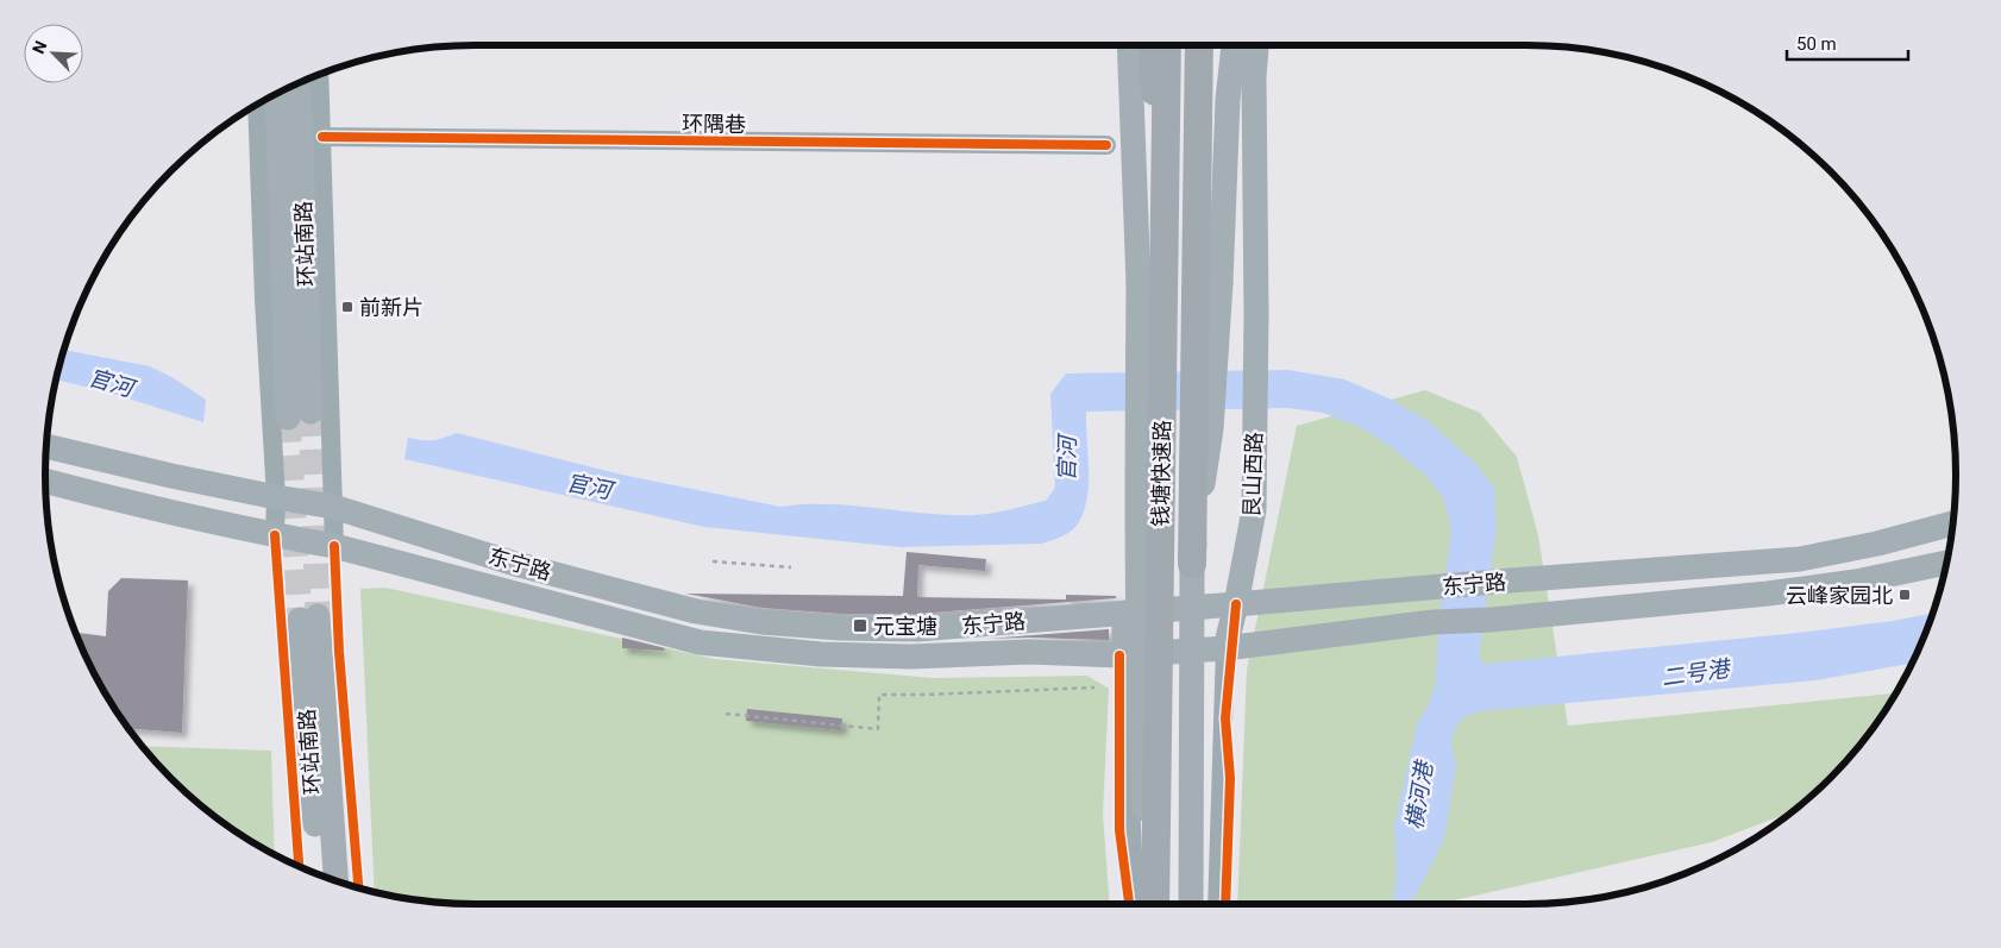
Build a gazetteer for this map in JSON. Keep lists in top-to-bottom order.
{
  "streets": {
    "highway": ["钱塘快速路"],
    "main road": ["环站南路", "艮山西路", "东宁路"],
    "street": ["环隅巷"]
  },
  "crossings": [
    ["钱塘快速路", "艮山西路"],
    ["艮山西路", "东宁路"]
  ],
  "water": ["官河", "二号港", "横河港"],
  "places": {
    "transit": ["前新片", "云峰家园北", "元宝塘"]
  },
  "scale_bar": "50 m",
  "north": "top left"
}
